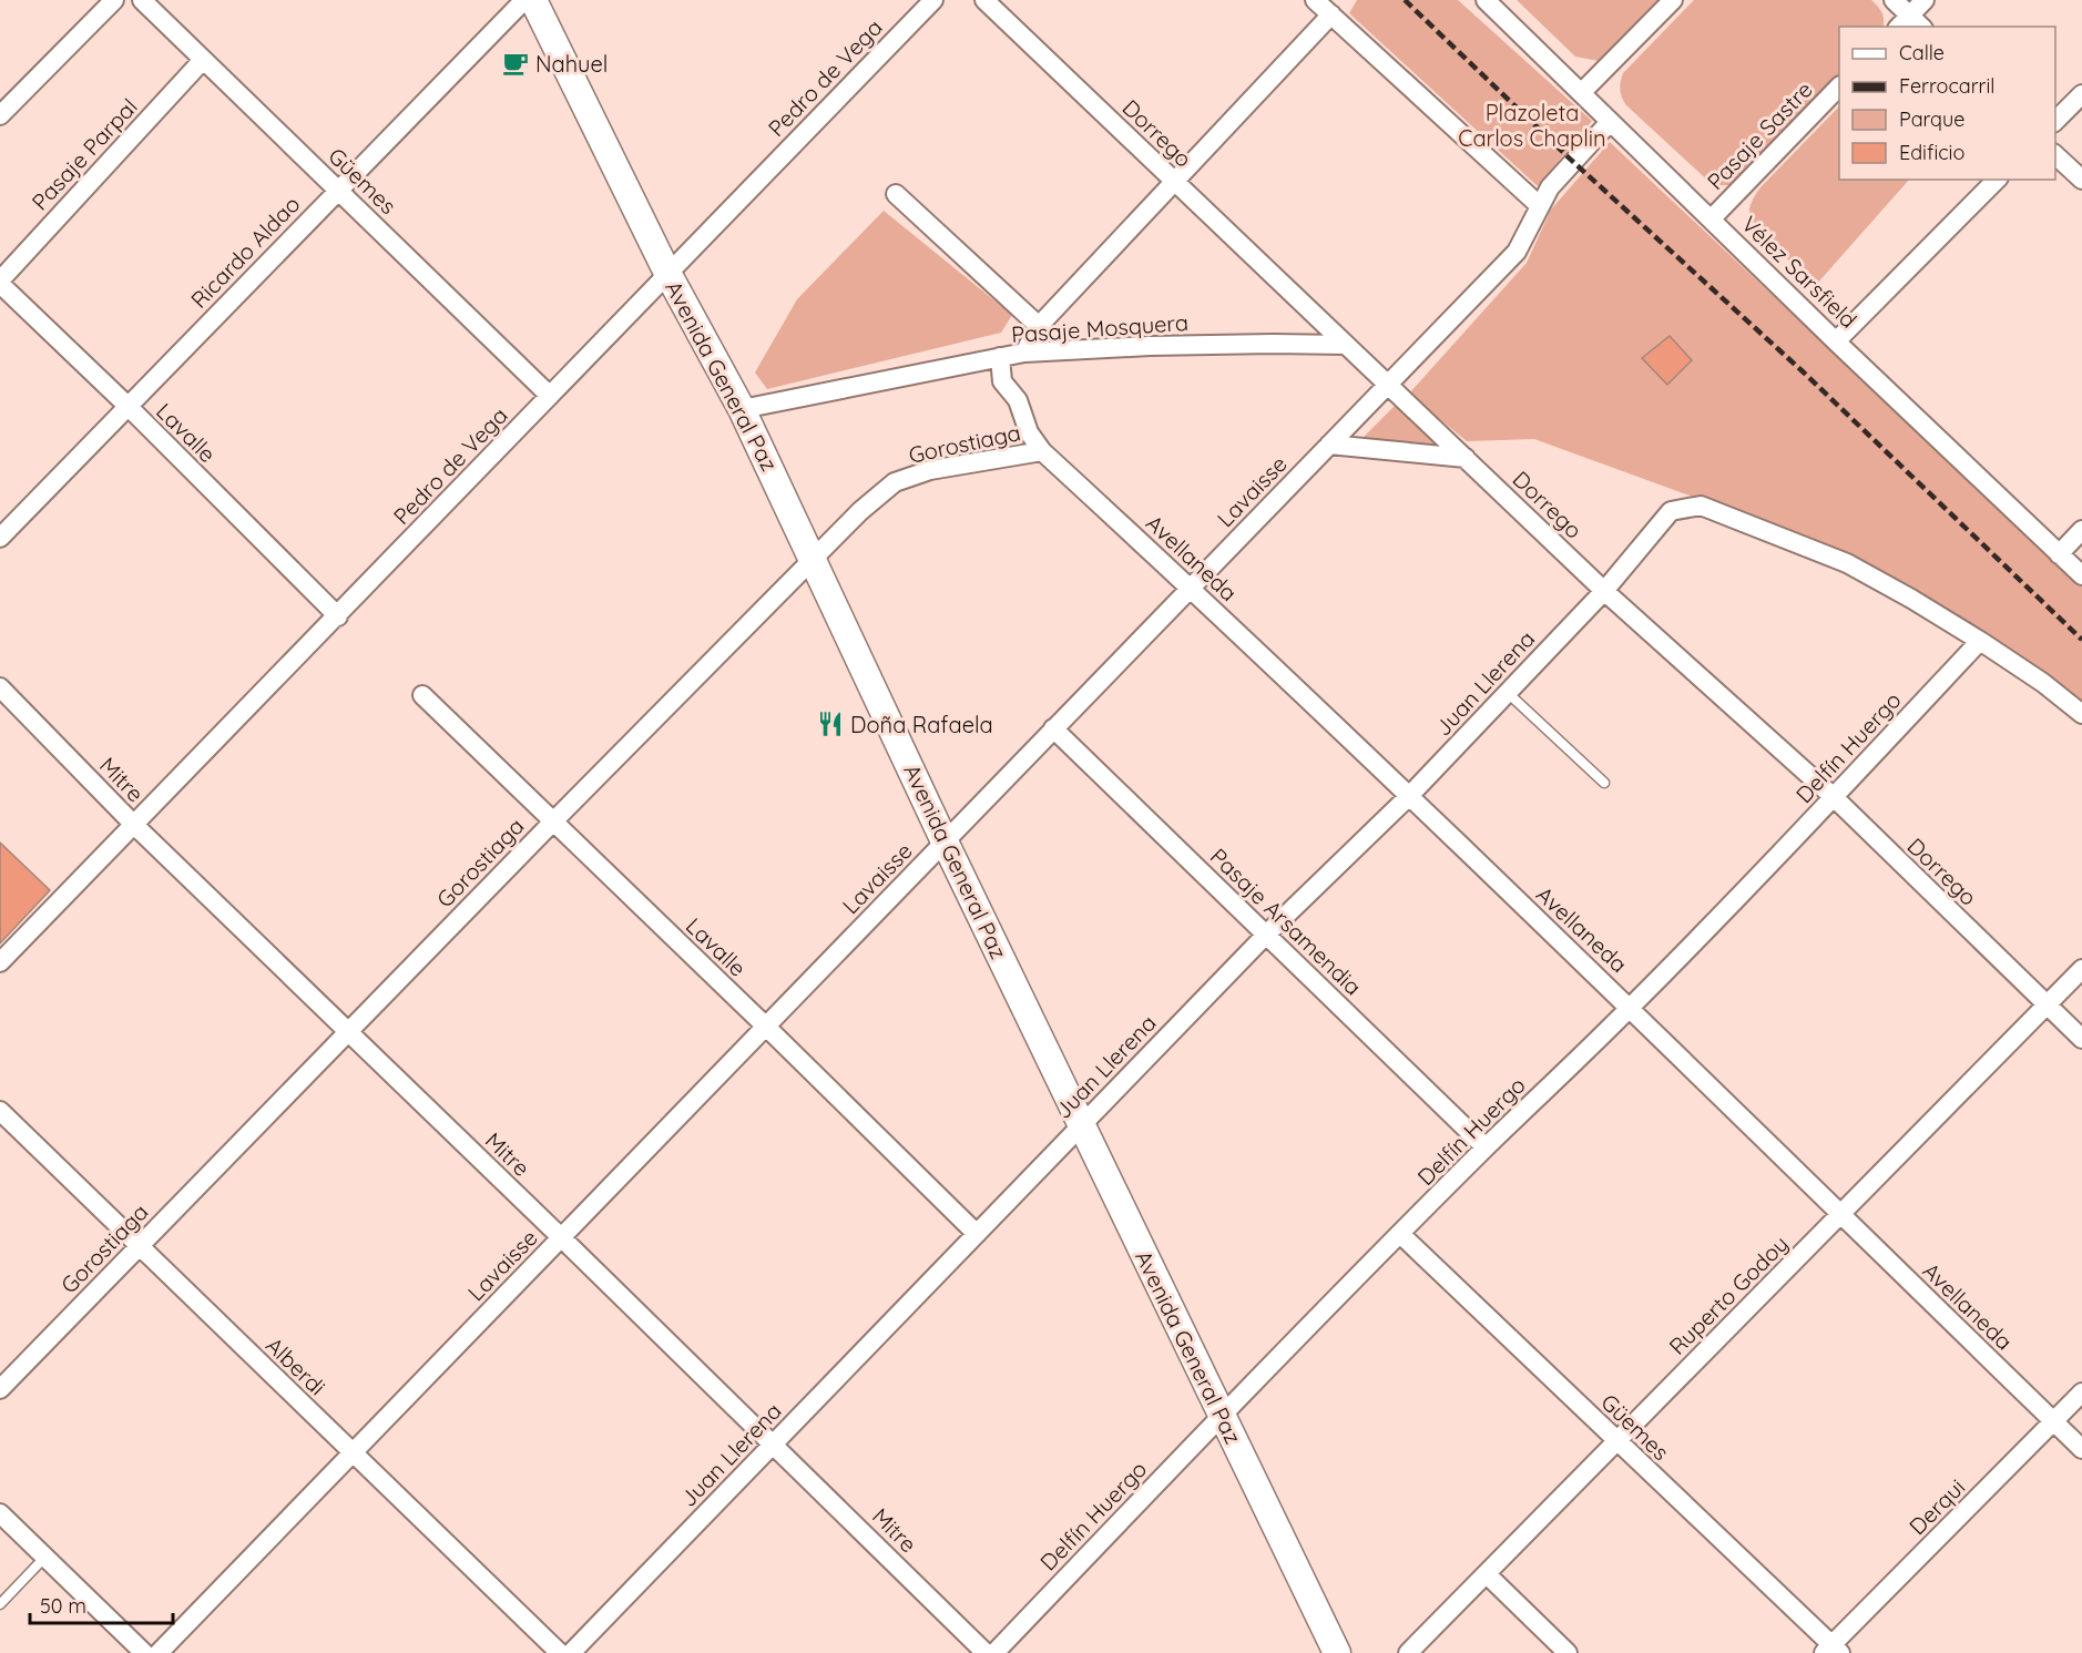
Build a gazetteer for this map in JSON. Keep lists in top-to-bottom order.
{
  "streets": {
    "main road": ["Avenida General Paz"],
    "street": [
      "Pedro de Vega",
      "Dorrego",
      "Pasaje Sastre",
      "Pasaje Parpal",
      "Güemes",
      "Ricardo Aldao",
      "Vélez Sarsfield",
      "Pasaje Mosquera",
      "Lavalle",
      "Gorostiaga",
      "Lavaisse",
      "Avellaneda",
      "Juan Llerena",
      "Delfín Huergo",
      "Mitre",
      "Pasaje Arsamendia",
      "Ruperto Godoy",
      "Alberdi",
      "Derqui"
    ]
  },
  "crossings": [
    ["Pedro de Vega", "Güemes"],
    ["Pedro de Vega", "Avenida General Paz"],
    ["Pedro de Vega", "Lavalle"],
    ["Pedro de Vega", "Mitre"],
    ["Dorrego", "Pasaje Mosquera"],
    ["Dorrego", "Lavaisse"],
    ["Dorrego", "Juan Llerena"],
    ["Dorrego", "Delfín Huergo"],
    ["Dorrego", "Ruperto Godoy"],
    ["Pasaje Sastre", "Vélez Sarsfield"],
    ["Pasaje Parpal", "Güemes"],
    ["Pasaje Parpal", "Lavalle"],
    ["Güemes", "Ricardo Aldao"],
    ["Güemes", "Delfín Huergo"],
    ["Güemes", "Ruperto Godoy"],
    ["Güemes", "Derqui"],
    ["Ricardo Aldao", "Lavalle"],
    ["Vélez Sarsfield", "Lavaisse"],
    ["Pasaje Mosquera", "Avenida General Paz"],
    ["Pasaje Mosquera", "Avellaneda"],
    ["Avenida General Paz", "Gorostiaga"],
    ["Avenida General Paz", "Lavaisse"],
    ["Avenida General Paz", "Juan Llerena"],
    ["Avenida General Paz", "Delfín Huergo"],
    ["Lavalle", "Gorostiaga"],
    ["Lavalle", "Lavaisse"],
    ["Lavalle", "Juan Llerena"],
    ["Gorostiaga", "Avellaneda"],
    ["Gorostiaga", "Mitre"],
    ["Gorostiaga", "Alberdi"],
    ["Lavaisse", "Avellaneda"],
    ["Lavaisse", "Mitre"],
    ["Lavaisse", "Pasaje Arsamendia"],
    ["Lavaisse", "Alberdi"],
    ["Avellaneda", "Juan Llerena"],
    ["Avellaneda", "Delfín Huergo"],
    ["Avellaneda", "Ruperto Godoy"],
    ["Avellaneda", "Derqui"],
    ["Juan Llerena", "Delfín Huergo"],
    ["Juan Llerena", "Mitre"],
    ["Juan Llerena", "Pasaje Arsamendia"],
    ["Delfín Huergo", "Pasaje Arsamendia"]
  ],
  "parks": ["Plazoleta Carlos Chaplin"],
  "places": {
    "cafe": ["Nahuel"],
    "restaurant": ["Doña Rafaela"]
  },
  "legend": [
    "Calle",
    "Ferrocarril",
    "Parque",
    "Edificio"
  ],
  "scale_bar": "50 m"
}
